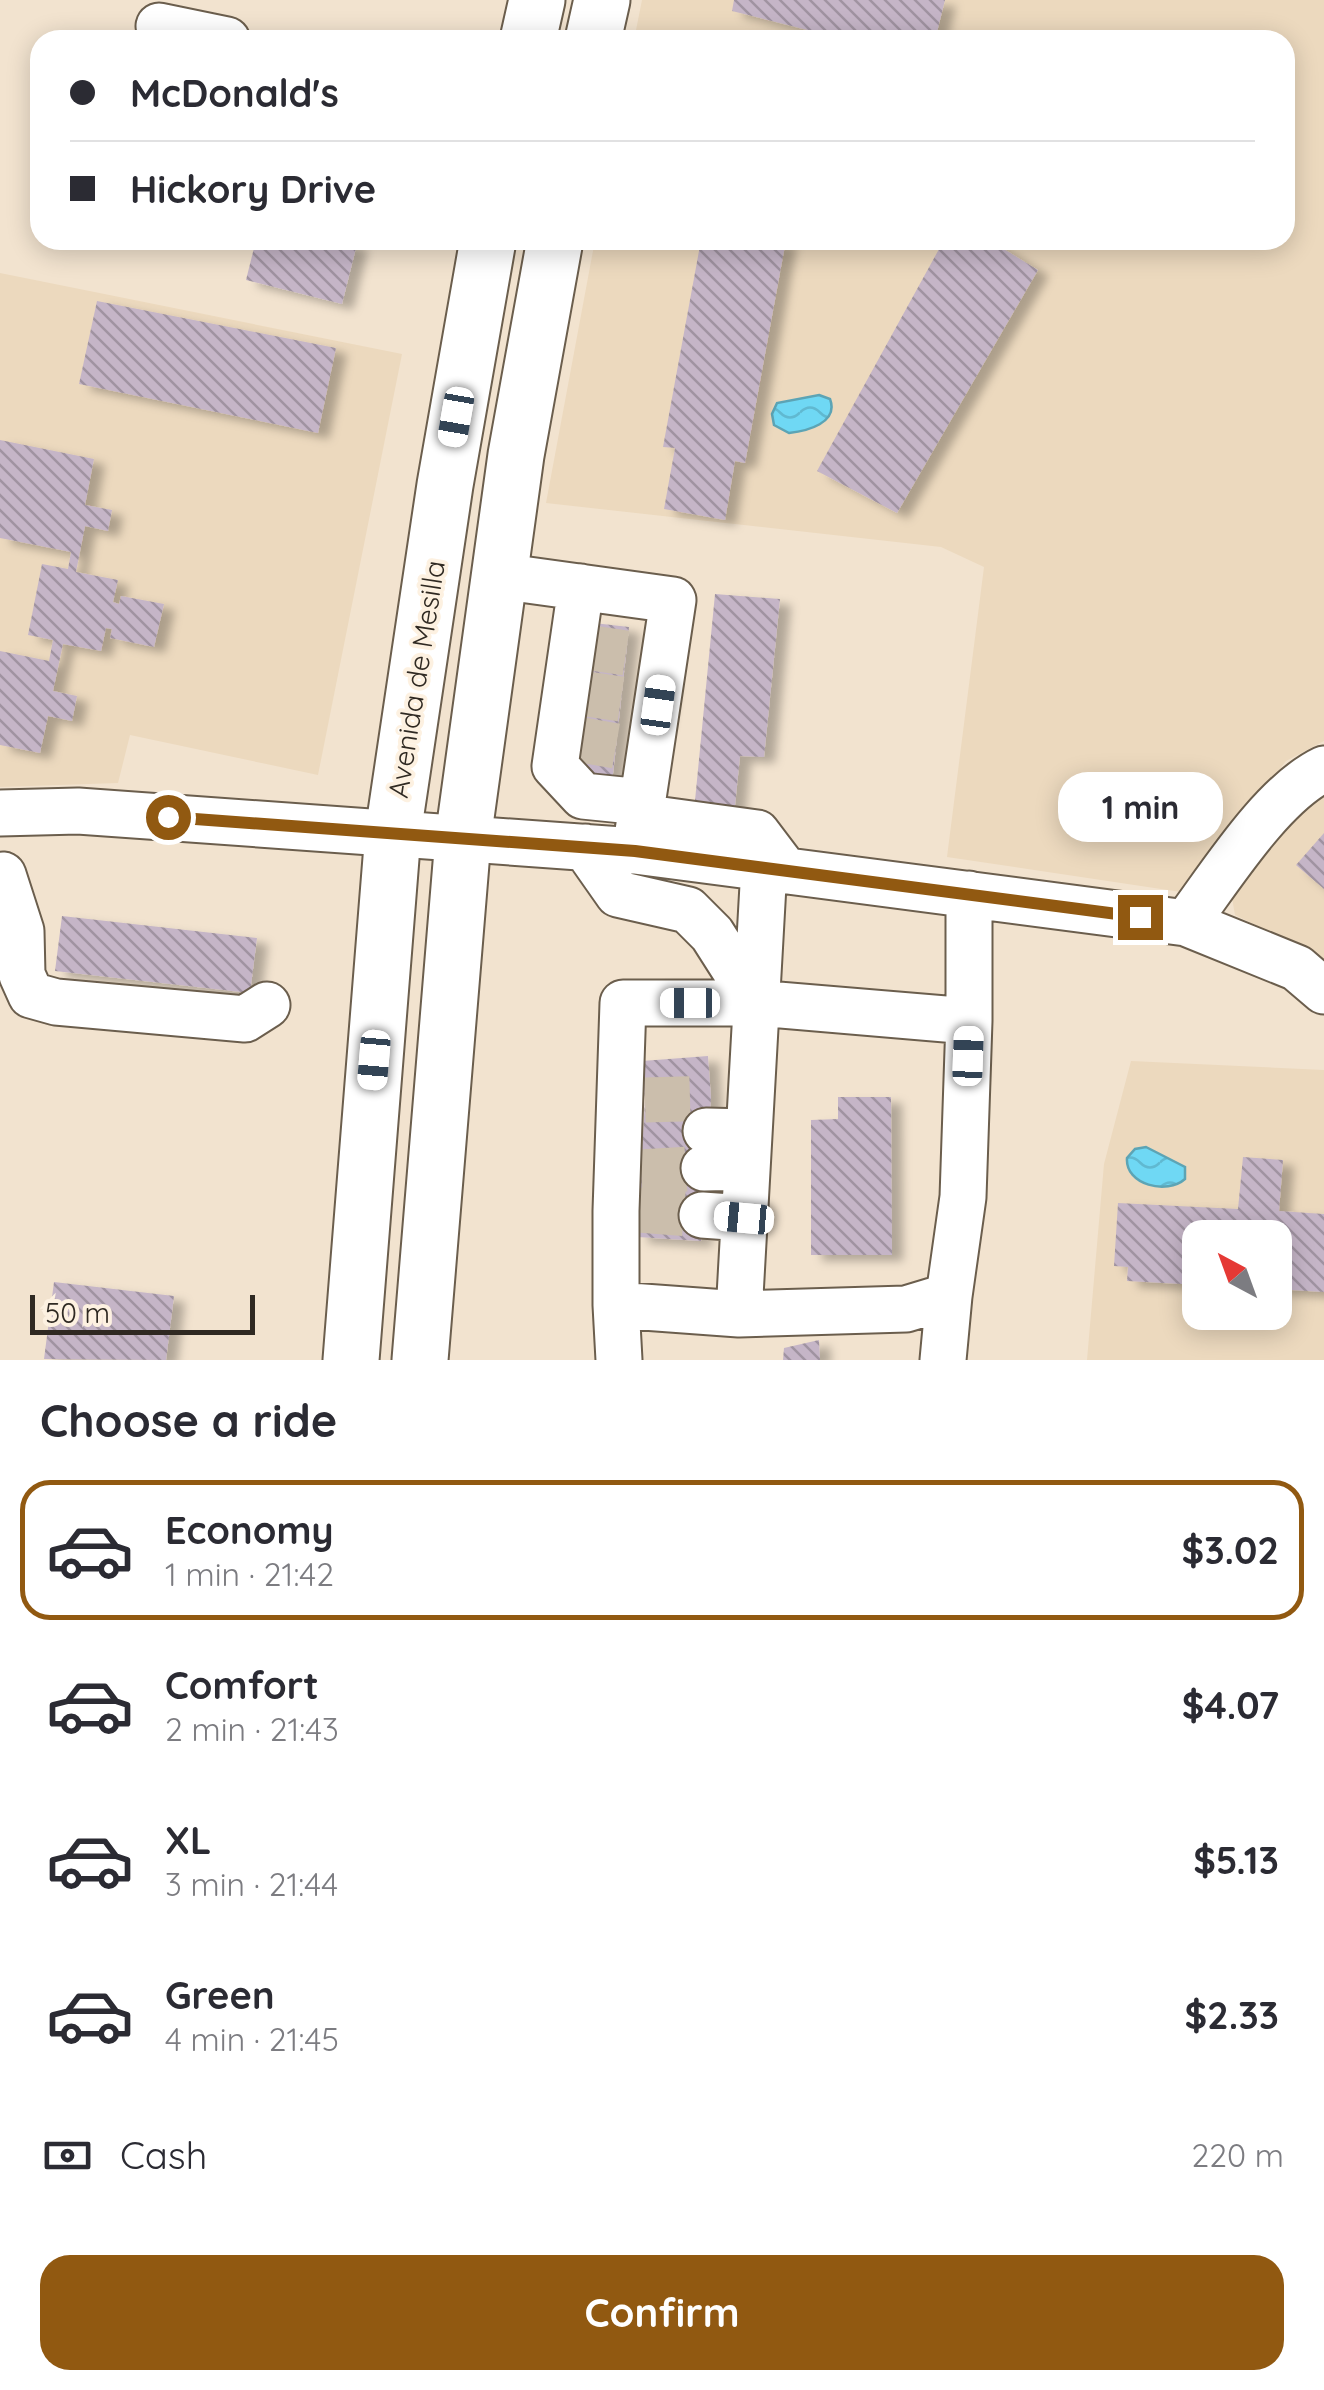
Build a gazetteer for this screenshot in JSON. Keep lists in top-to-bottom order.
{
  "streets": {
    "main road": ["Avenida de Mesilla"]
  },
  "scale_bar": "50 m",
  "north": "top left",
  "page": {
    "banner": ["McDonald's", "Hickory Drive"],
    "bubble": "1 min",
    "scale": "50 m",
    "heading": "Choose a ride",
    "list": [
      {
        "name": "Economy",
        "note": "1 min · 21:42",
        "value": "$3.02"
      },
      {
        "name": "Comfort",
        "note": "2 min · 21:43",
        "value": "$4.07"
      },
      {
        "name": "XL",
        "note": "3 min · 21:44",
        "value": "$5.13"
      },
      {
        "name": "Green",
        "note": "4 min · 21:45",
        "value": "$2.33"
      }
    ],
    "pay": ["Cash", "220 m"],
    "buttons": "Confirm"
  }
}
